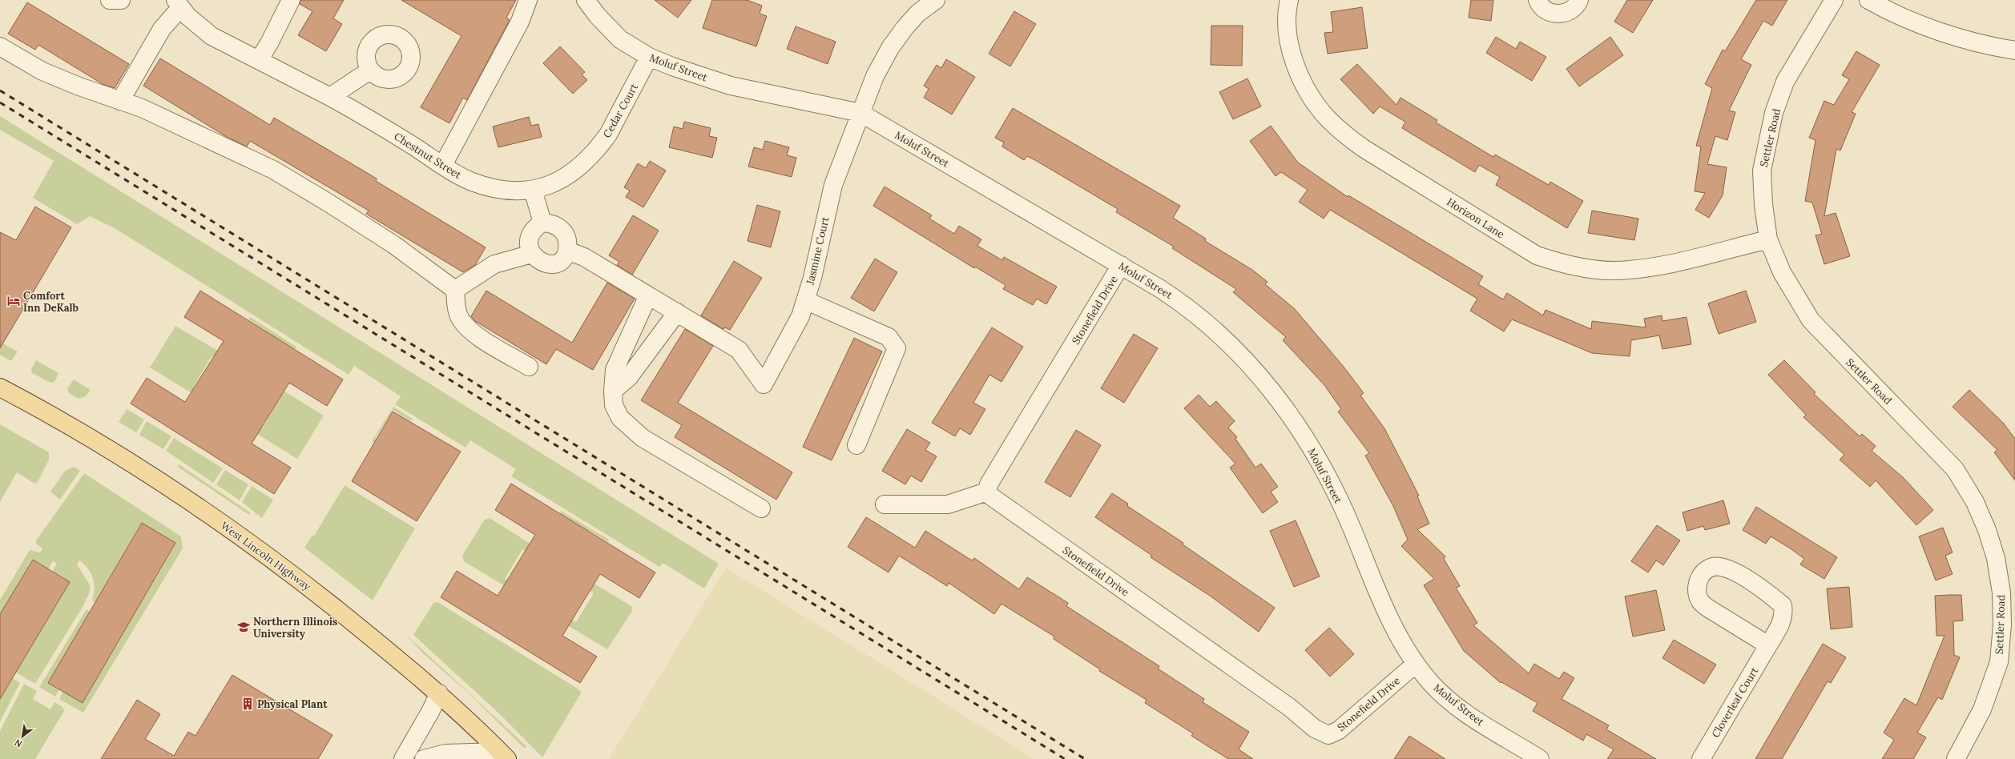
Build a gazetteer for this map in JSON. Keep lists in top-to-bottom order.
{
  "streets": {
    "main road": ["West Lincoln Highway"],
    "street": [
      "Moluf Street",
      "Cedar Court",
      "Settler Road",
      "Chestnut Street",
      "Horizon Lane",
      "Jasmine Court",
      "Stonefield Drive",
      "Cloverleaf Court"
    ]
  },
  "crossings": [
    ["Moluf Street", "Cedar Court"],
    ["Moluf Street", "Jasmine Court"],
    ["Moluf Street", "Stonefield Drive"],
    ["Cedar Court", "Chestnut Street"],
    ["Settler Road", "Horizon Lane"]
  ],
  "places": {
    "hotel": ["Comfort Inn DeKalb"],
    "school or university": ["Northern Illinois University"],
    "building": ["Physical Plant"]
  },
  "north": "bottom left"
}
